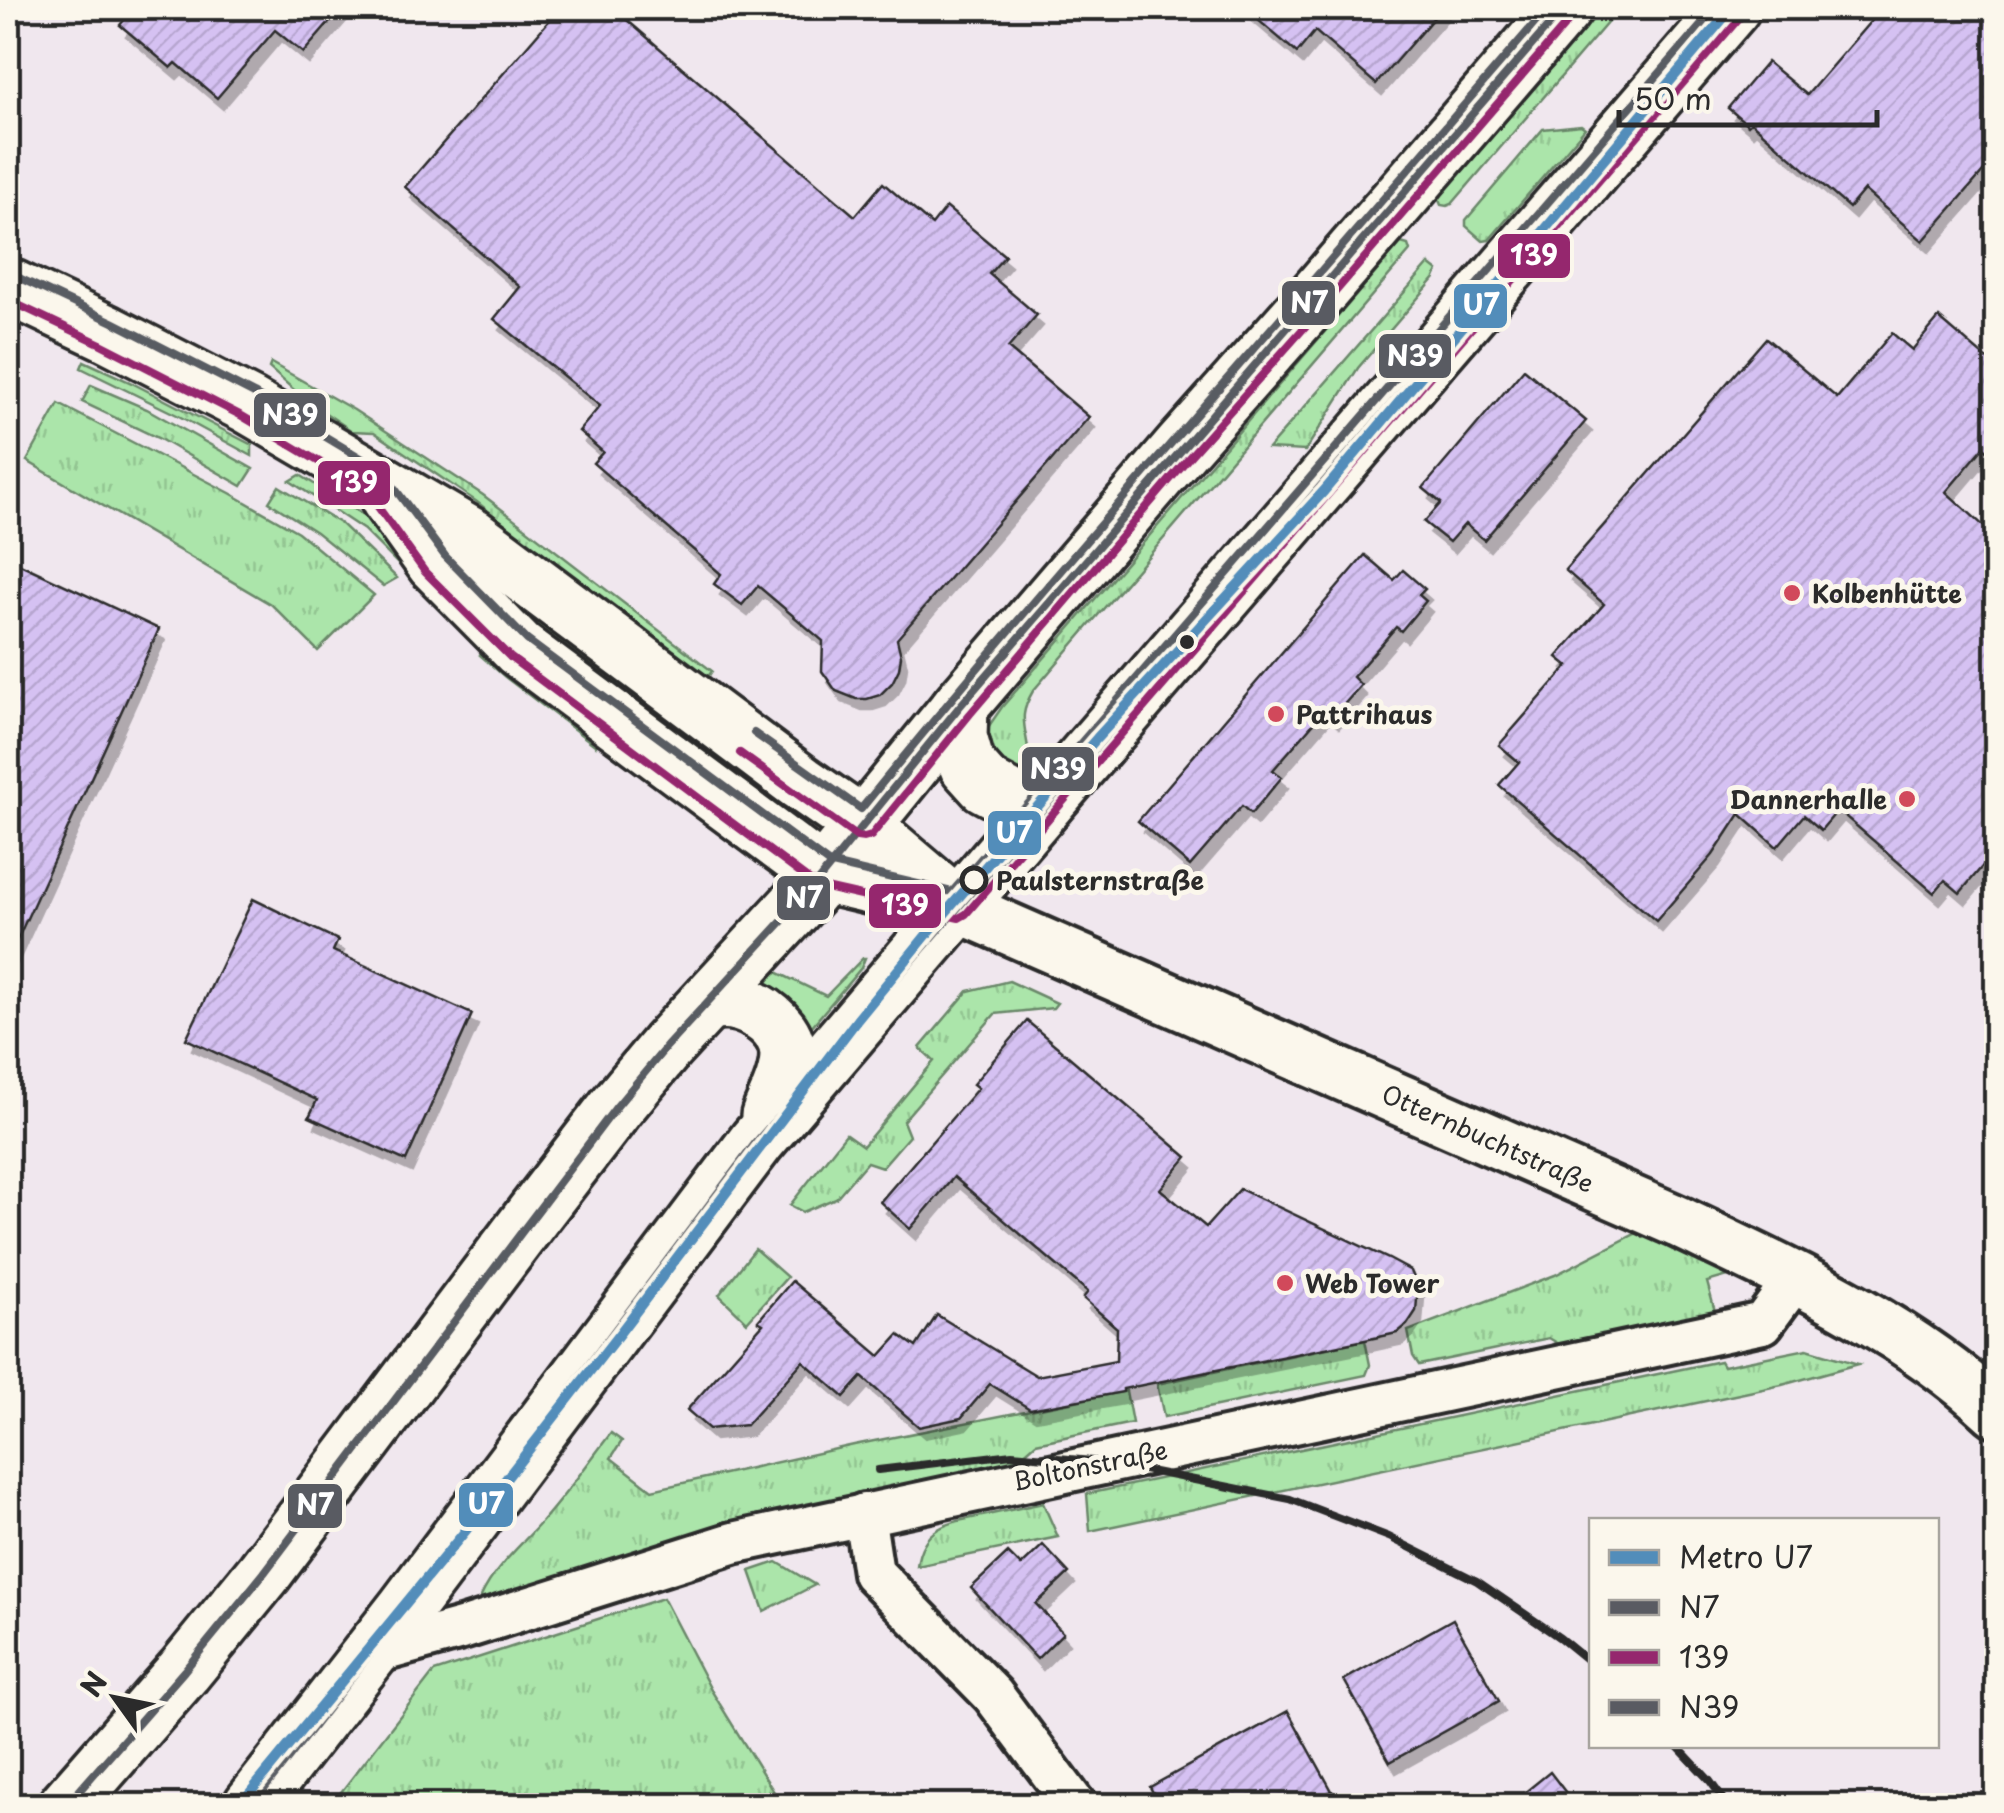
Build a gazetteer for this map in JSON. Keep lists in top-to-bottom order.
{
  "streets": {
    "street": ["Otternbuchtstraße", "Boltonstraße"]
  },
  "crossings": [
    ["Otternbuchtstraße", "Boltonstraße"]
  ],
  "places": [
    "Kolbenhütte",
    "Pattrihaus",
    "Dannerhalle",
    "Paulsternstraße",
    "Web Tower"
  ],
  "lines": [
    "metro line U7",
    "transit line N7",
    "transit line N39",
    "transit line 139"
  ],
  "legend": [
    "Metro U7",
    "N7",
    "139",
    "N39"
  ],
  "scale_bar": "50 m",
  "north": "top left"
}
